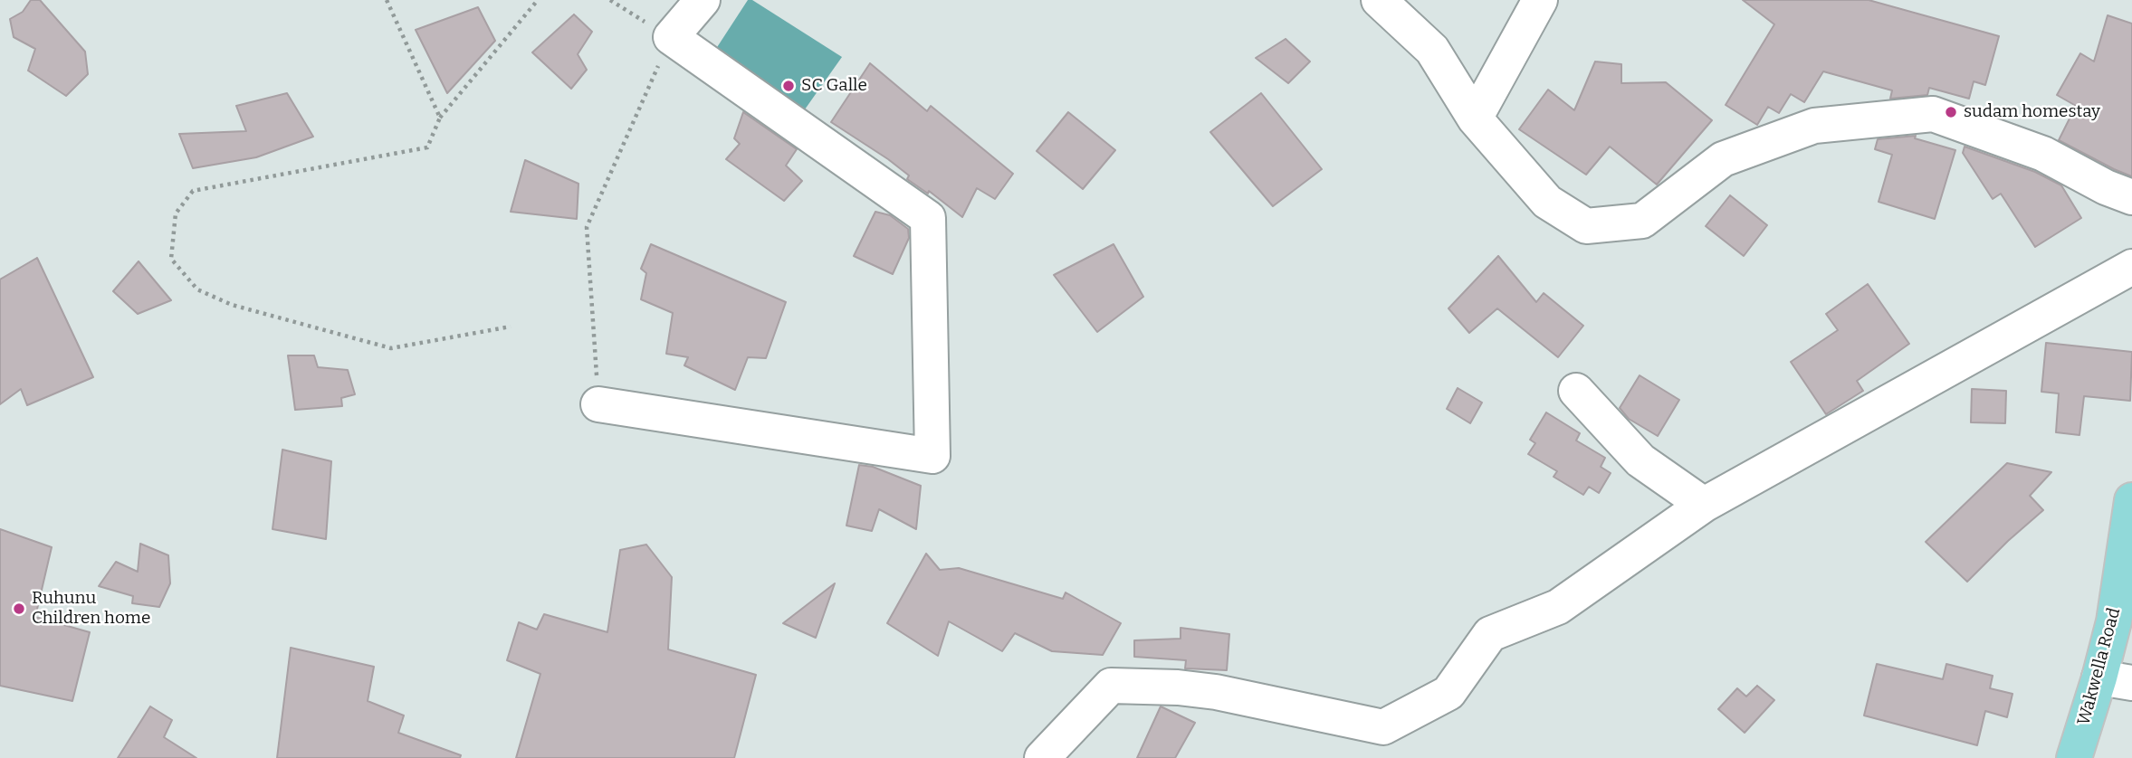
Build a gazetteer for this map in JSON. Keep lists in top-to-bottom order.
{
  "streets": {
    "main road": ["Wakwella Road"]
  },
  "places": ["SC Galle", "sudam homestay", "Ruhunu Children home"]
}
